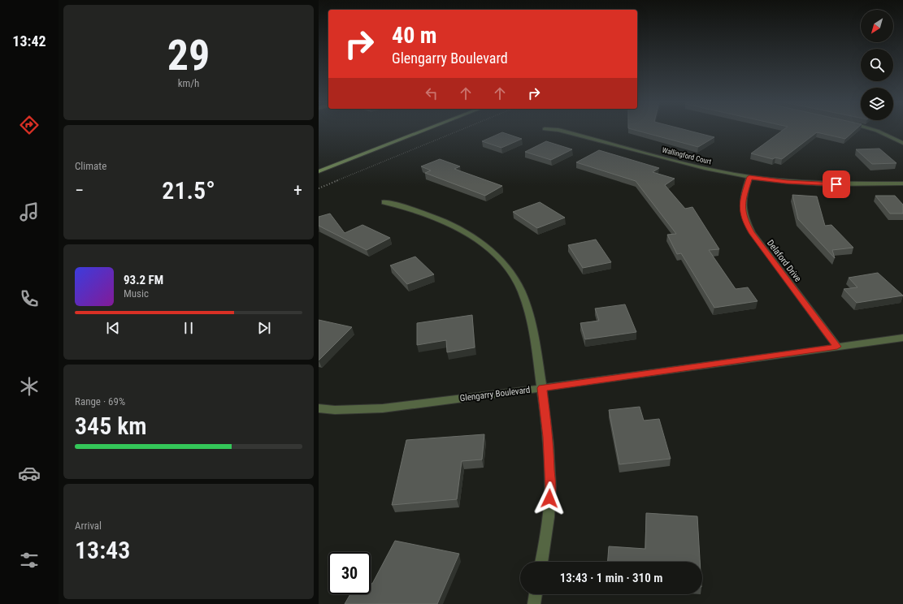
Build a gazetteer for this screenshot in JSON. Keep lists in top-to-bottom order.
{
  "streets": {
    "street": ["Wallingford Court", "Delaford Drive", "Glengarry Boulevard"]
  },
  "crossings": [
    ["Wallingford Court", "Delaford Drive"],
    ["Delaford Drive", "Glengarry Boulevard"]
  ],
  "north": "bottom left",
  "page": {
    "tabs": "13:42",
    "tile": [
      ["29", "km/h"],
      "Climate",
      ["Range · 69%", "345 km"],
      ["Arrival", "13:43"]
    ],
    "turn": ["40 m", "Glengarry Boulevard"],
    "heat": ["−", "21.5°", "+"],
    "song": ["93.2 FM", "Music"],
    "limit": "30",
    "trip": "13:43 · 1 min · 310 m"
  }
}
